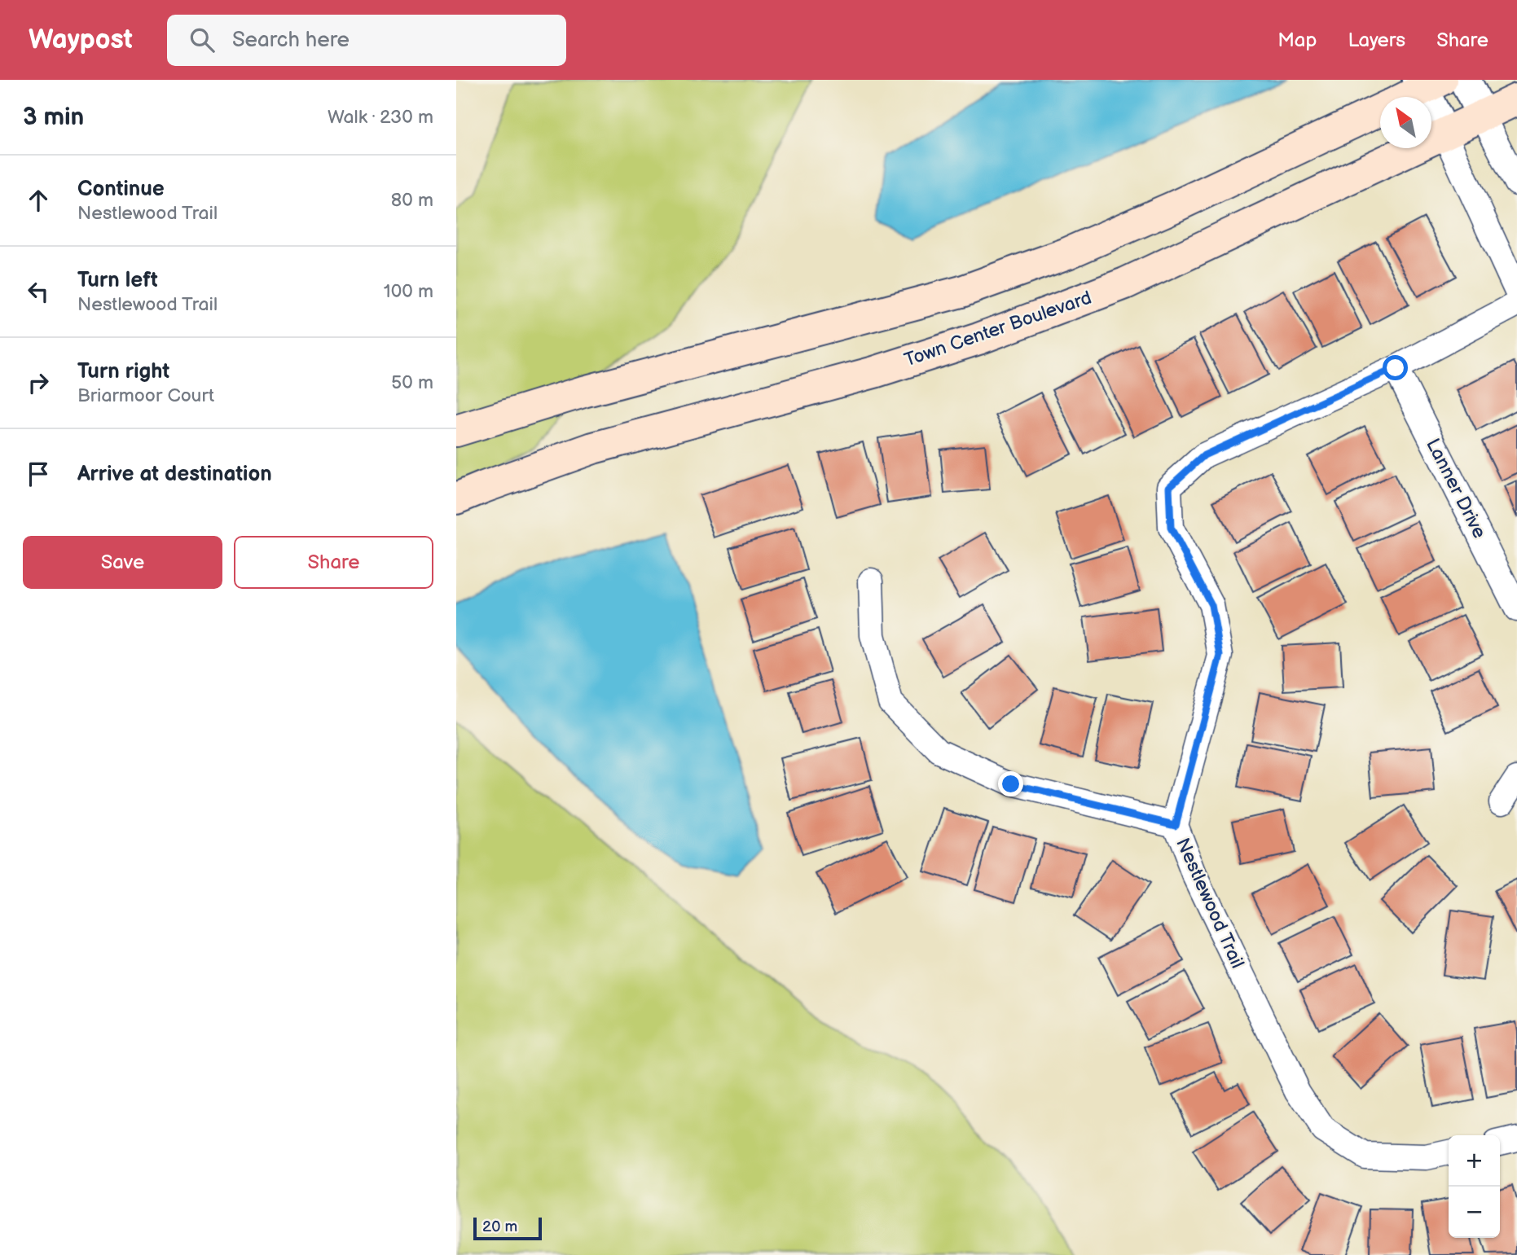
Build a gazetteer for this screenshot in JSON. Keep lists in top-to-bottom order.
{
  "streets": {
    "main road": ["Town Center Boulevard"],
    "street": ["Lanner Drive", "Nestlewood Trail"]
  },
  "crossings": [
    ["Lanner Drive", "Nestlewood Trail"]
  ],
  "scale_bar": "20 m",
  "north": "top left",
  "page": {
    "header": "Waypost",
    "search": "Search here",
    "nav": ["Map", "Layers", "Share"],
    "heading": ["3 min", "Walk · 230 m"],
    "list": [
      ["Continue", "Nestlewood Trail", "80 m"],
      ["Turn left", "Nestlewood Trail", "100 m"],
      ["Turn right", "Briarmoor Court", "50 m"],
      "Arrive at destination"
    ],
    "buttons": ["Save", "Share"],
    "map_buttons": ["+", "−"],
    "scale": "20 m"
  }
}
